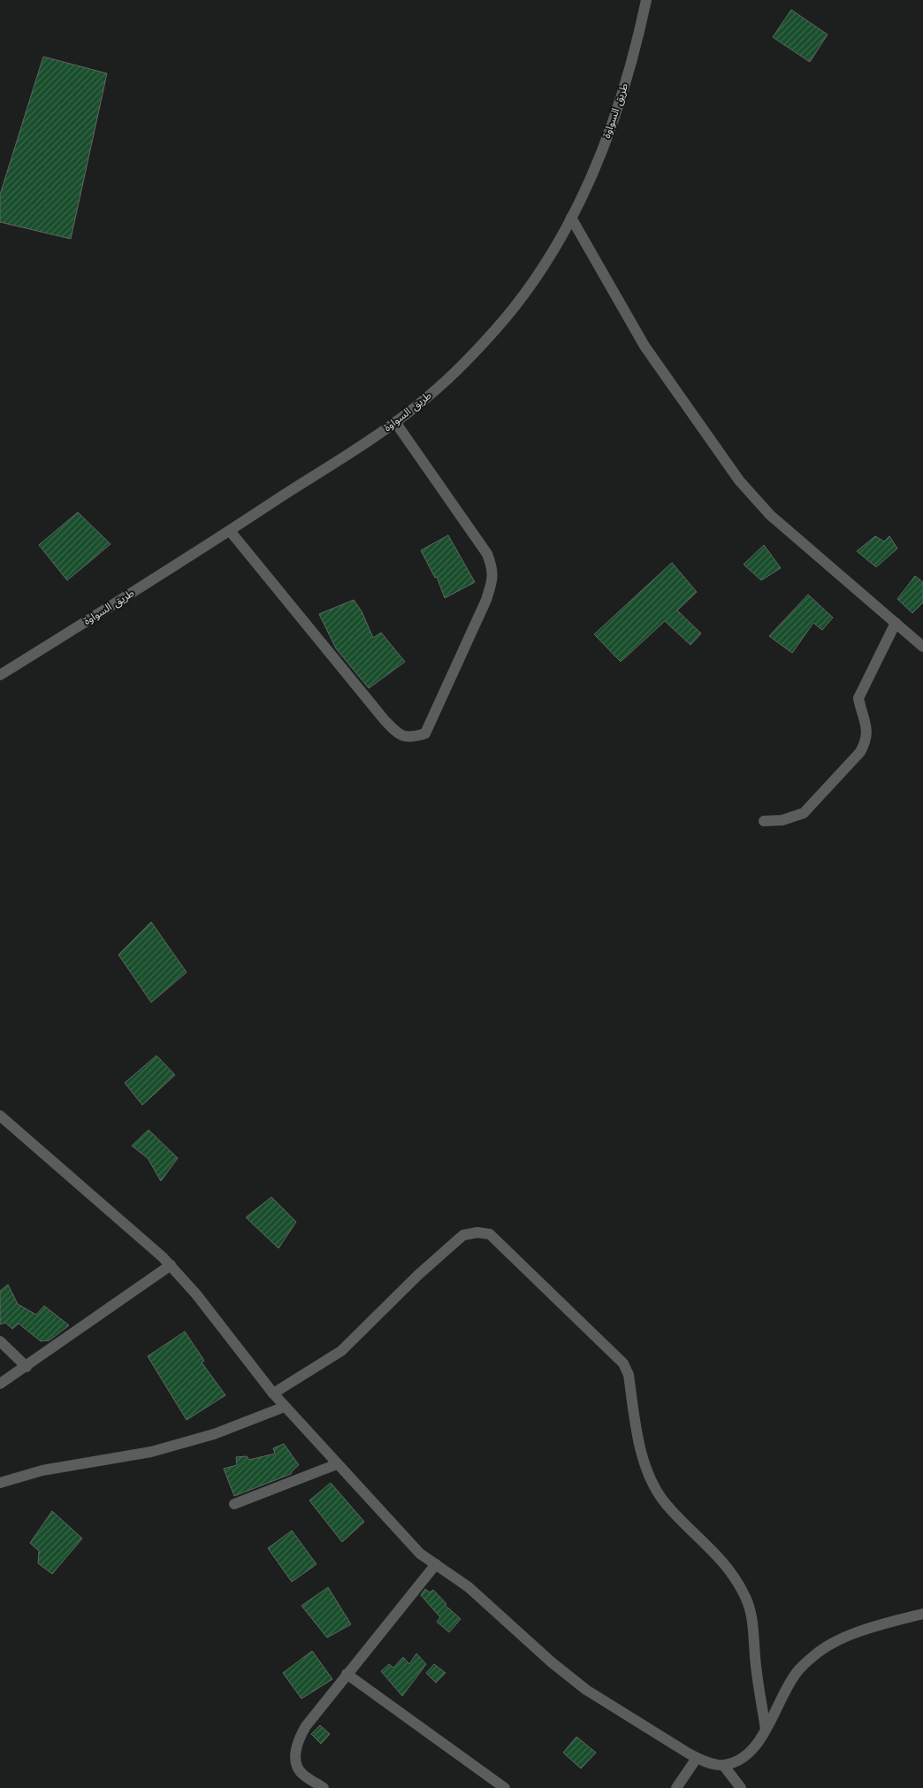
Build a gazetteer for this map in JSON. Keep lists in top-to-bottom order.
{
  "streets": {
    "street": ["طريق السواوة"]
  }
}
